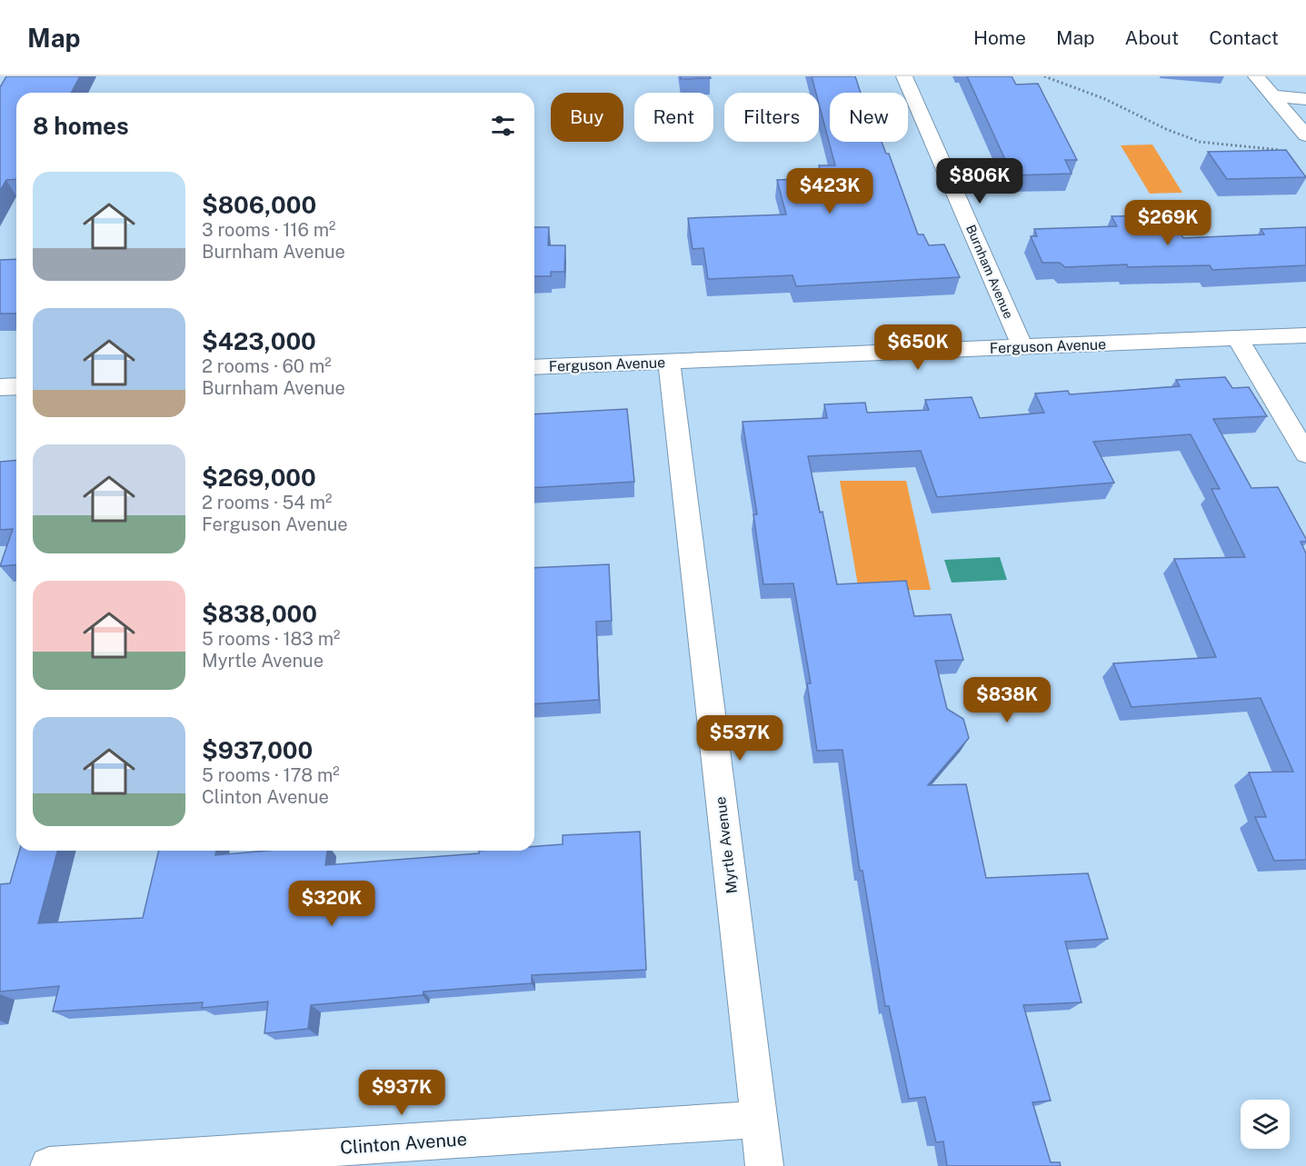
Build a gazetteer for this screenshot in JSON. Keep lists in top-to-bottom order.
{
  "streets": {
    "street": [
      "Burnham Avenue",
      "Ferguson Avenue",
      "Myrtle Avenue",
      "Clinton Avenue"
    ]
  },
  "crossings": [
    ["Burnham Avenue", "Ferguson Avenue"],
    ["Ferguson Avenue", "Myrtle Avenue"],
    ["Myrtle Avenue", "Clinton Avenue"]
  ],
  "page": {
    "header": "Map",
    "nav": [
      "Home",
      "Map",
      "About",
      "Contact"
    ],
    "chip": [
      "Buy",
      "Rent",
      "Filters",
      "New"
    ],
    "heading": "8 homes",
    "price": [
      "$806K",
      "$423K",
      "$269K",
      "$650K",
      "$838K",
      "$537K",
      "$320K",
      "$937K"
    ],
    "list": [
      {
        "name": "$806,000",
        "note": "3 rooms · 116 m² · Burnham Avenue"
      },
      {
        "name": "$423,000",
        "note": "2 rooms · 60 m² · Burnham Avenue"
      },
      {
        "name": "$269,000",
        "note": "2 rooms · 54 m² · Ferguson Avenue"
      },
      {
        "name": "$838,000",
        "note": "5 rooms · 183 m² · Myrtle Avenue"
      },
      {
        "name": "$937,000",
        "note": "5 rooms · 178 m² · Clinton Avenue"
      }
    ]
  }
}
